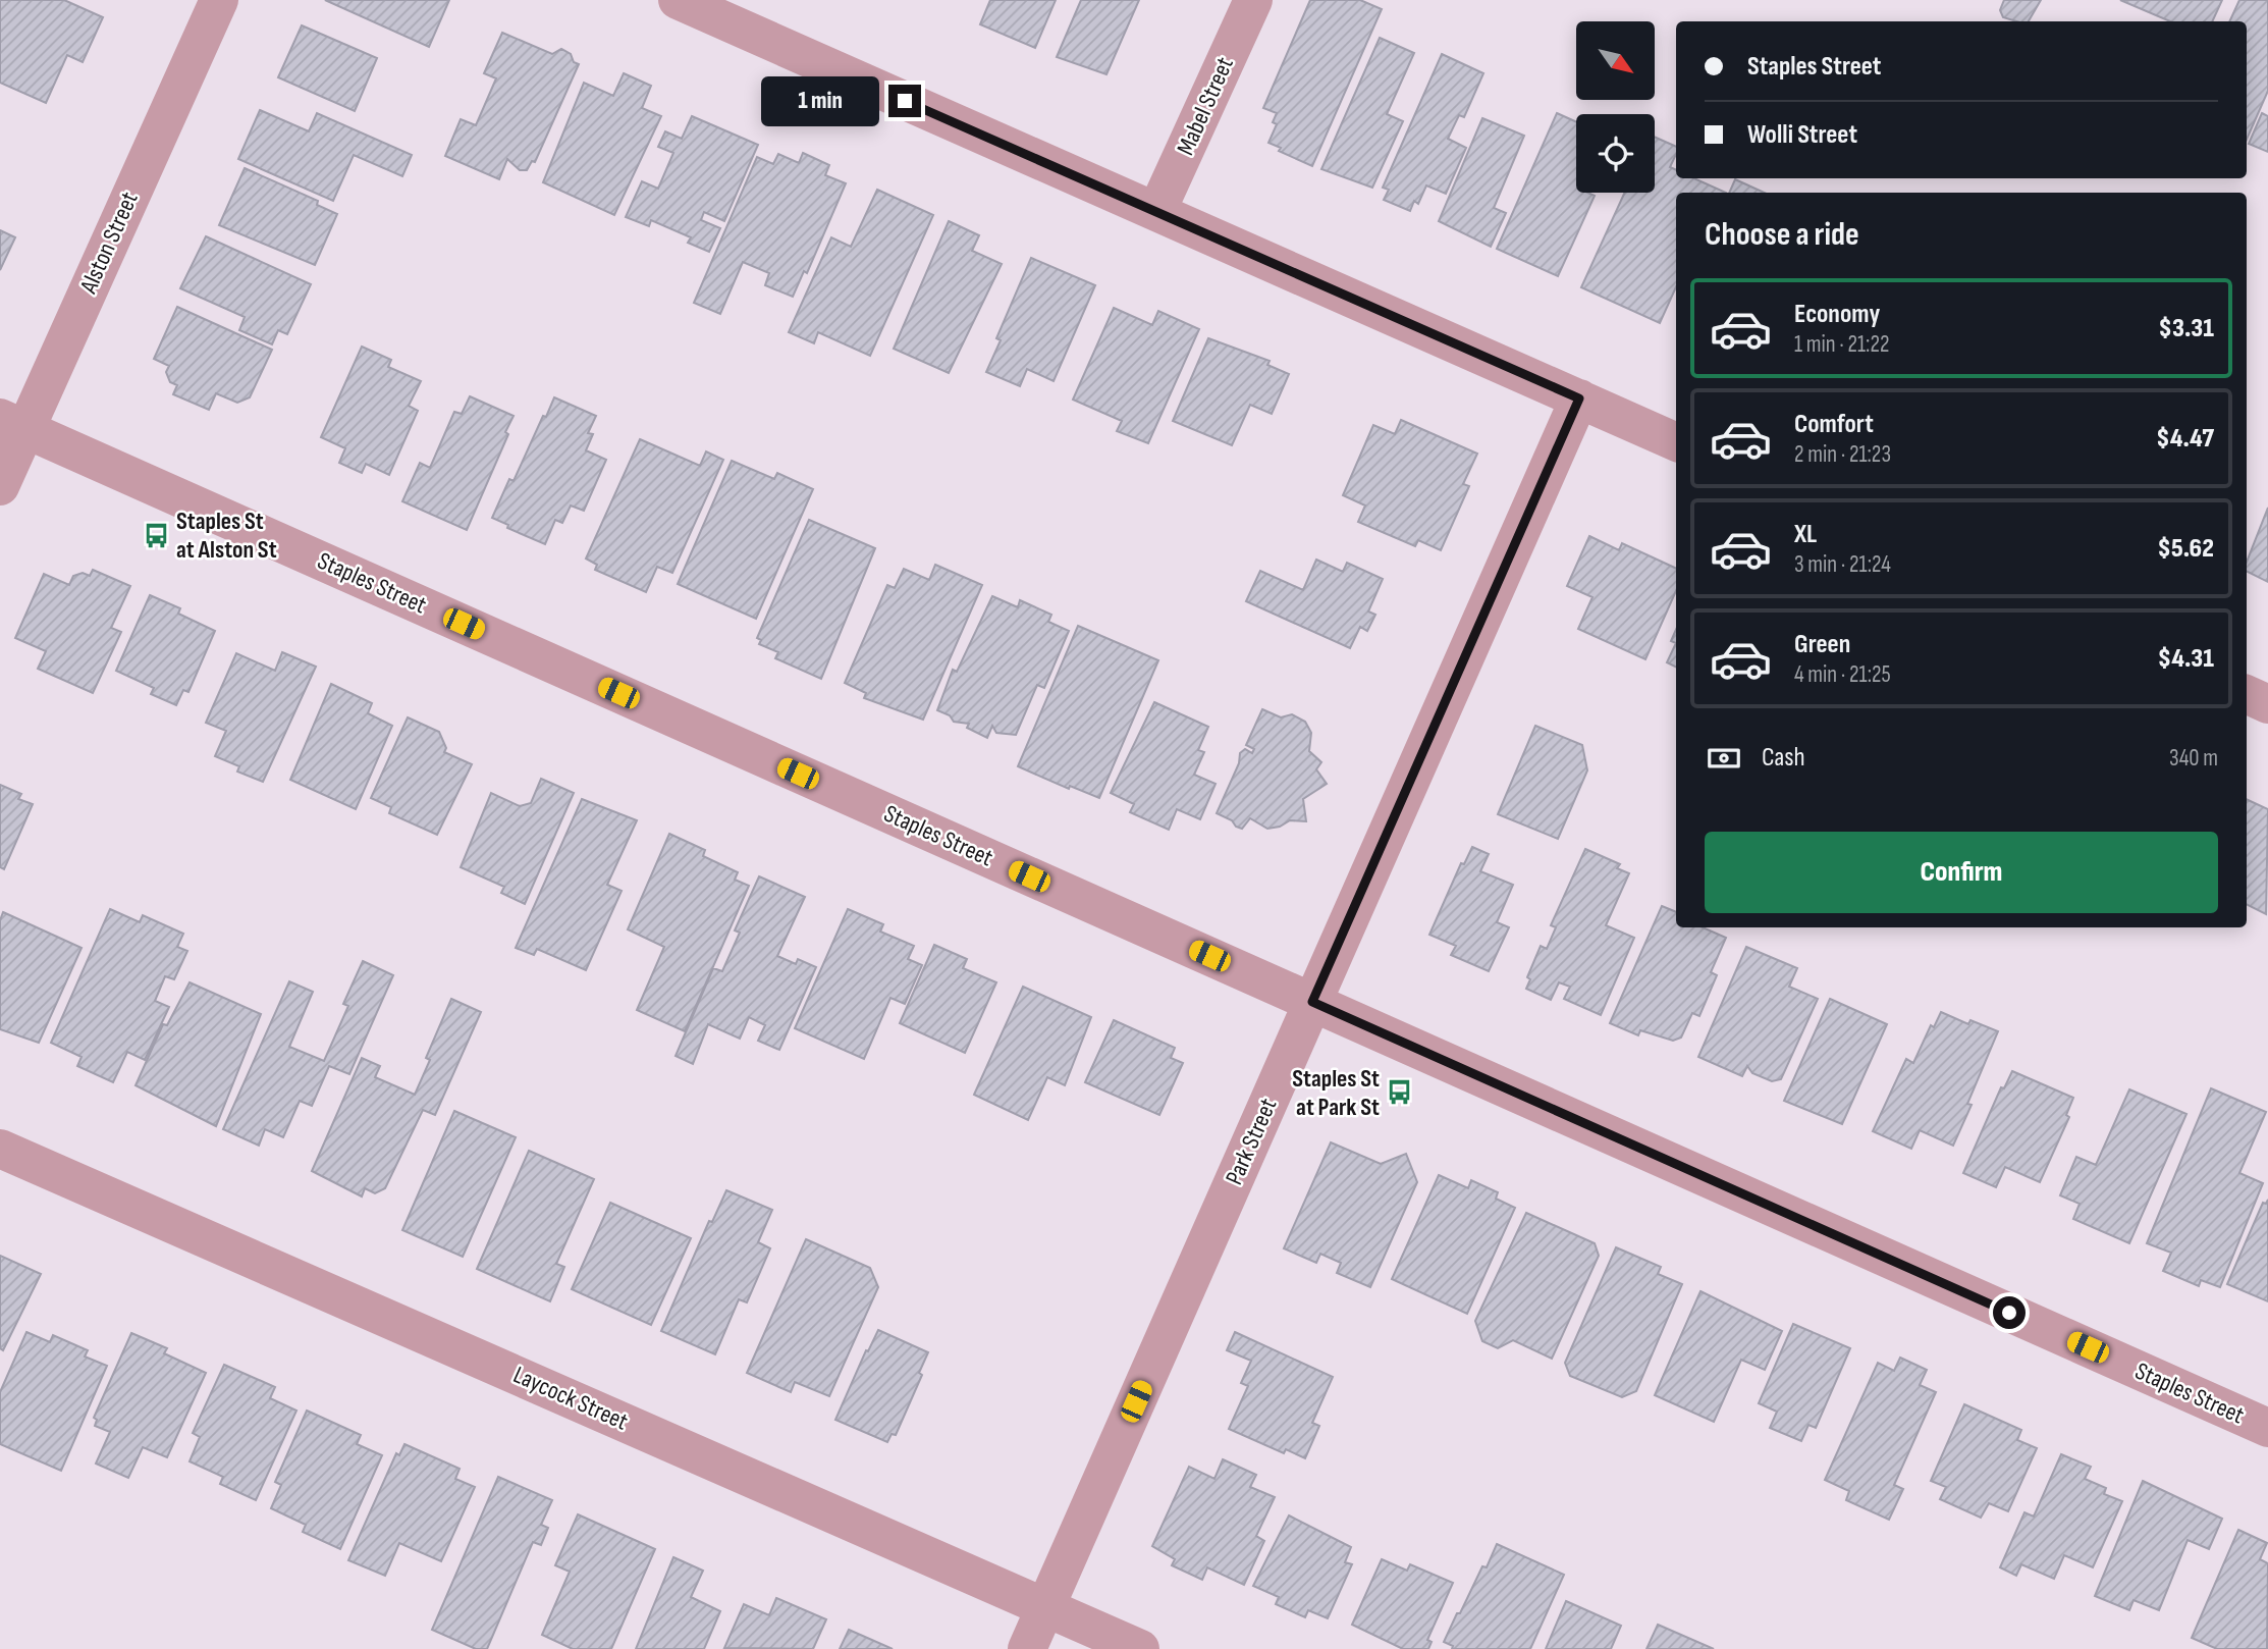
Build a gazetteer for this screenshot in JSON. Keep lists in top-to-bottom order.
{
  "streets": {
    "street": [
      "Mabel Street",
      "Alston Street",
      "Staples Street",
      "Park Street",
      "Laycock Street"
    ]
  },
  "crossings": [
    ["Alston Street", "Staples Street"],
    ["Staples Street", "Park Street"],
    ["Park Street", "Laycock Street"]
  ],
  "places": {
    "bus stop": ["Staples St at Alston St", "Staples St at Park St"]
  },
  "north": "bottom right",
  "page": {
    "banner": ["Staples Street", "Wolli Street"],
    "bubble": "1 min",
    "heading": "Choose a ride",
    "list": [
      {
        "name": "Economy",
        "note": "1 min · 21:22",
        "value": "$3.31"
      },
      {
        "name": "Comfort",
        "note": "2 min · 21:23",
        "value": "$4.47"
      },
      {
        "name": "XL",
        "note": "3 min · 21:24",
        "value": "$5.62"
      },
      {
        "name": "Green",
        "note": "4 min · 21:25",
        "value": "$4.31"
      }
    ],
    "pay": ["Cash", "340 m"],
    "buttons": "Confirm"
  }
}
